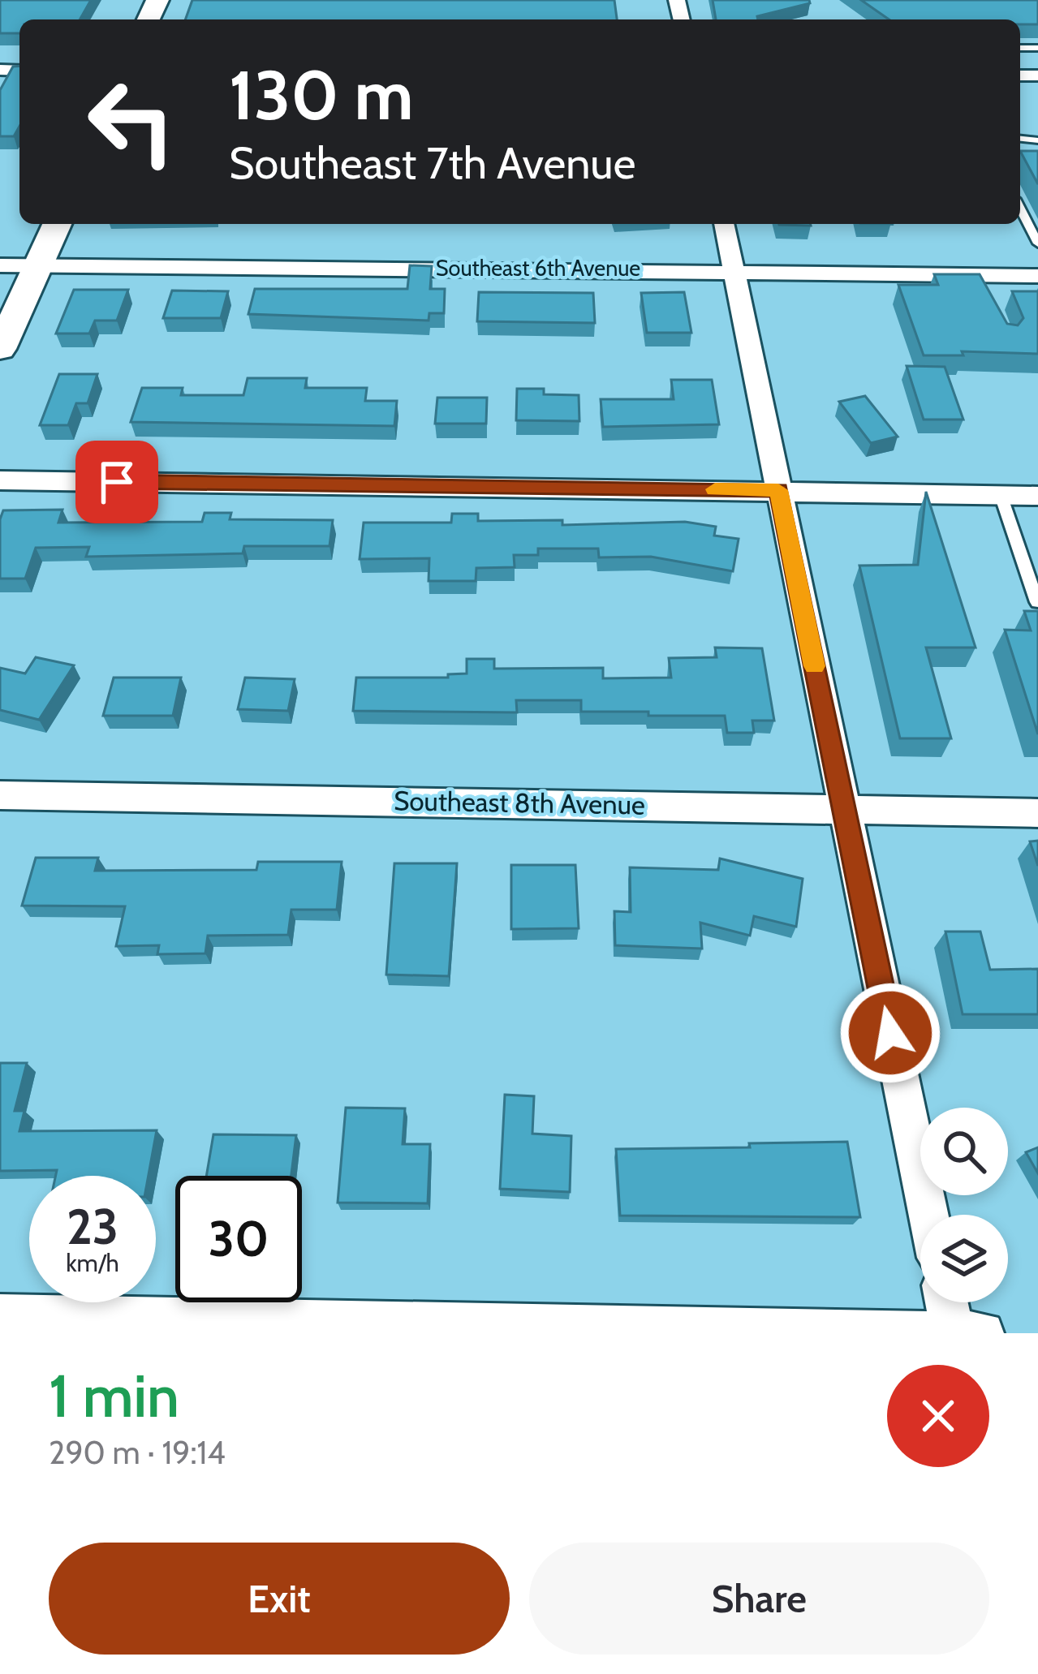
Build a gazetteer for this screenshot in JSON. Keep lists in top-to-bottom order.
{
  "streets": {
    "street": ["Southeast 6th Avenue", "Southeast 8th Avenue"]
  },
  "page": {
    "turn": ["130 m", "Southeast 7th Avenue"],
    "speed": "23 km/h",
    "limit": "30",
    "heading": ["1 min", "290 m · 19:14"],
    "buttons": ["Exit", "Share"]
  }
}
